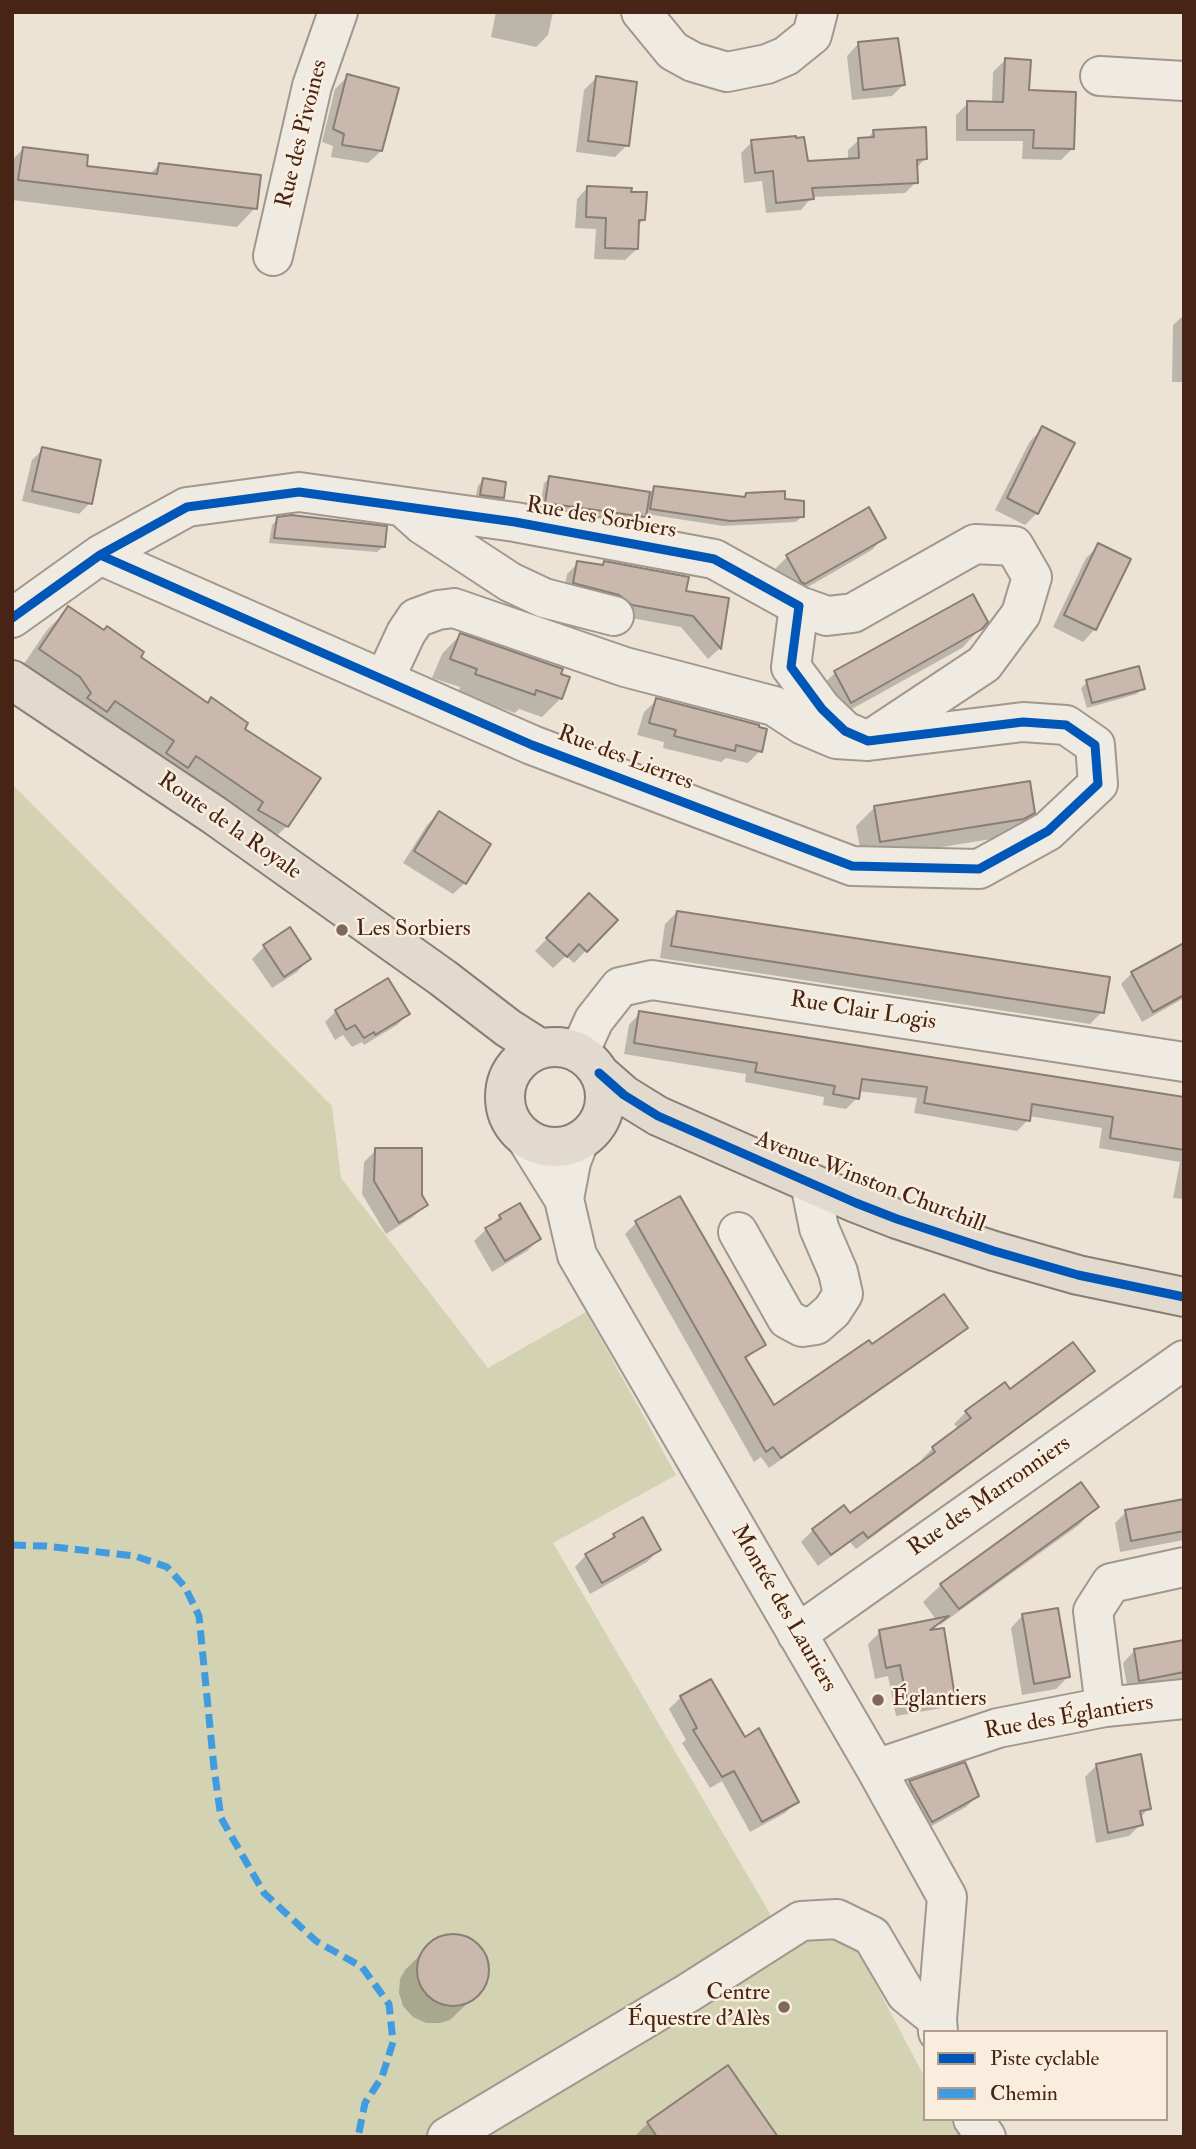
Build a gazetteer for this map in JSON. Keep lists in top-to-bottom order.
{
  "streets": {
    "main road": ["Route de la Royale", "Avenue Winston Churchill"],
    "street": [
      "Rue des Pivoines",
      "Rue des Sorbiers",
      "Rue des Lierres",
      "Rue Clair Logis",
      "Rue des Marronniers",
      "Montée des Lauriers",
      "Rue des Églantiers"
    ]
  },
  "crossings": [
    ["Rue des Sorbiers", "Rue des Lierres"],
    ["Route de la Royale", "Rue Clair Logis"],
    ["Route de la Royale", "Avenue Winston Churchill"],
    ["Route de la Royale", "Montée des Lauriers"],
    ["Rue Clair Logis", "Avenue Winston Churchill"],
    ["Rue Clair Logis", "Montée des Lauriers"],
    ["Avenue Winston Churchill", "Montée des Lauriers"],
    ["Rue des Marronniers", "Montée des Lauriers"],
    ["Montée des Lauriers", "Rue des Églantiers"]
  ],
  "places": ["Les Sorbiers", "Églantiers", "Centre Équestre d'Alès"],
  "legend": ["Piste cyclable", "Chemin"]
}
